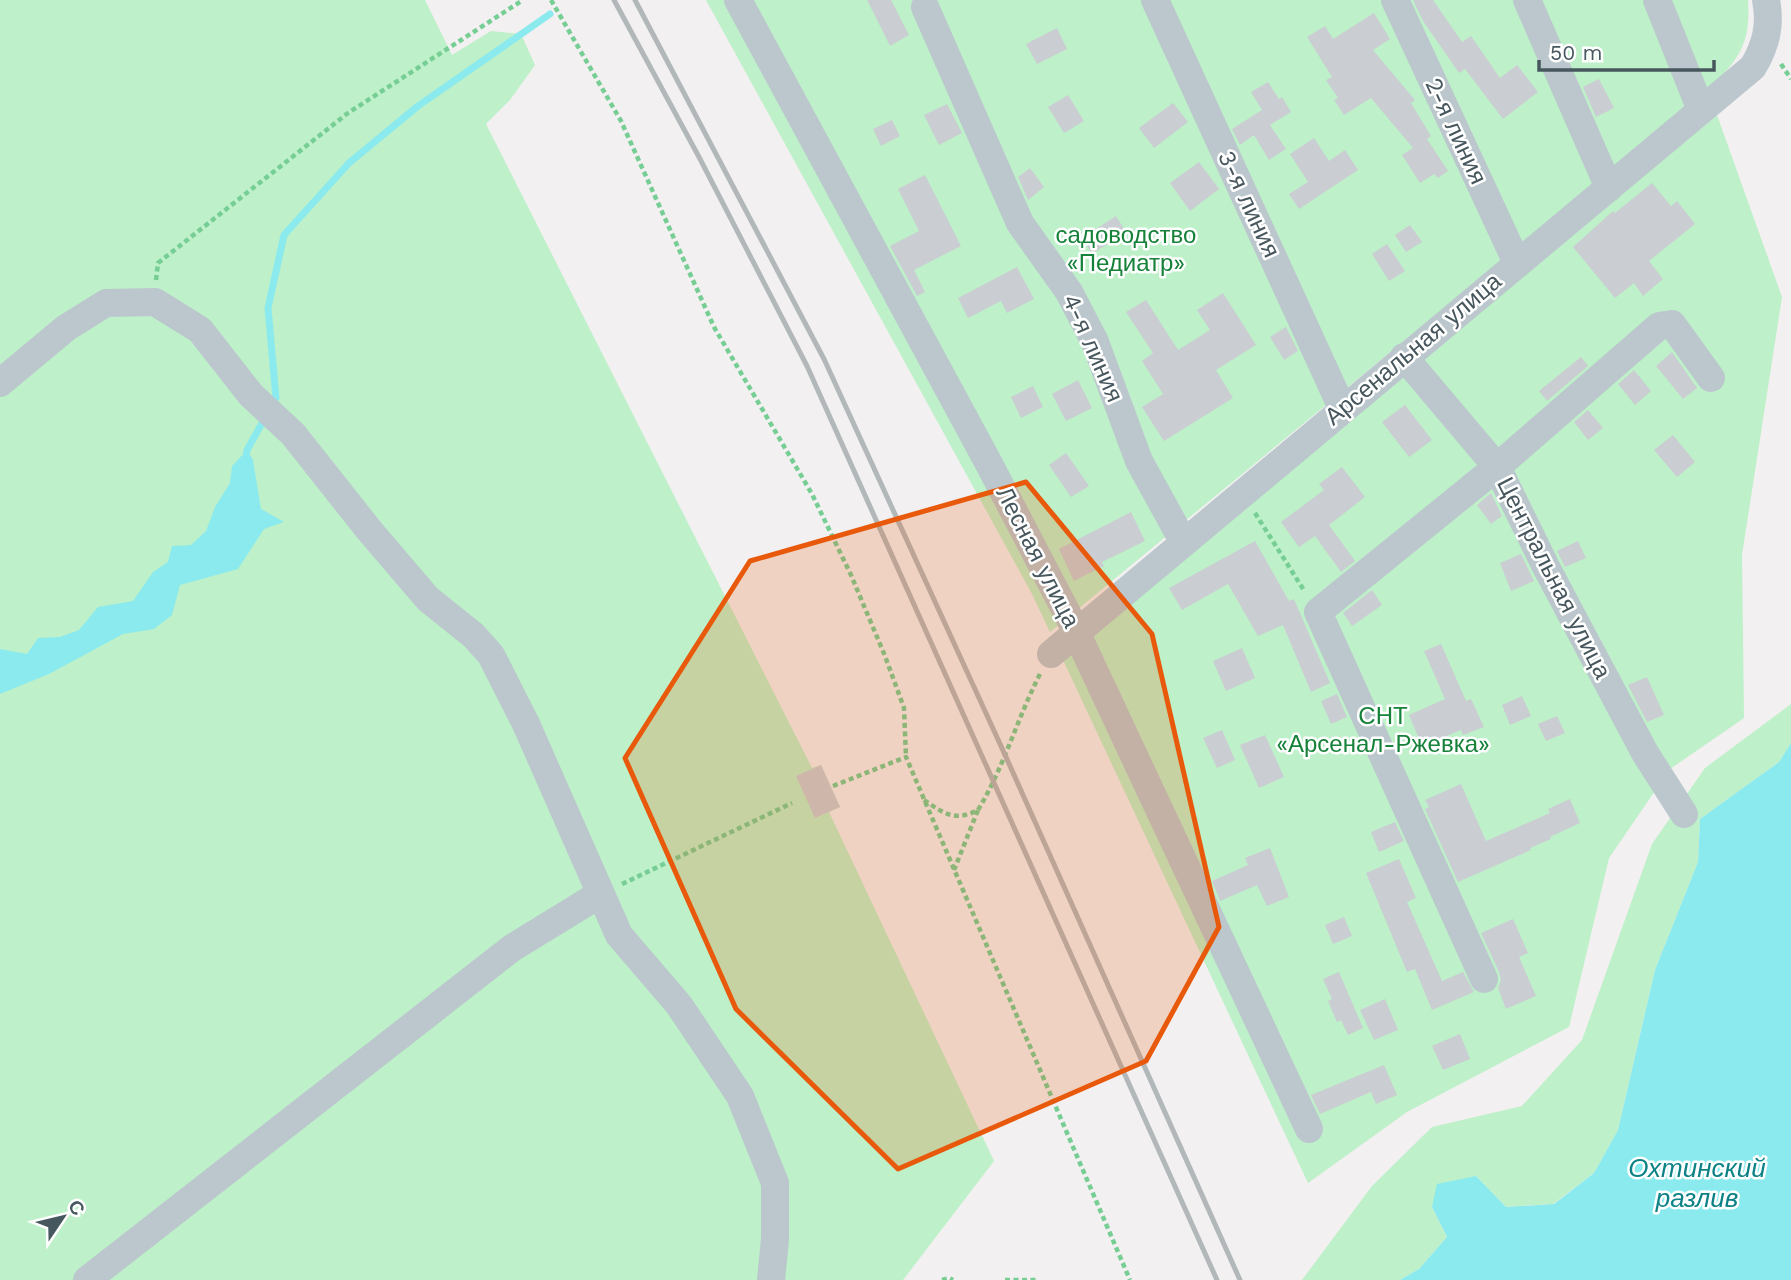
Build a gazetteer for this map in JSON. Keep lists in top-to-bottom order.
{
  "streets": {
    "street": [
      "2-я линия",
      "3-я линия",
      "4-я линия",
      "Арсенальная улица",
      "Лесная улица",
      "Центральная улица"
    ]
  },
  "crossings": [
    ["2-я линия", "Арсенальная улица"],
    ["3-я линия", "Арсенальная улица"],
    ["4-я линия", "Арсенальная улица"],
    ["Арсенальная улица", "Лесная улица"],
    ["Арсенальная улица", "Центральная улица"]
  ],
  "water": ["Охтинский разлив"],
  "parks": ["садоводство «Педиатр»", "СНТ «Арсенал-Ржевка»"],
  "scale_bar": "50 m",
  "north": "top right"
}
